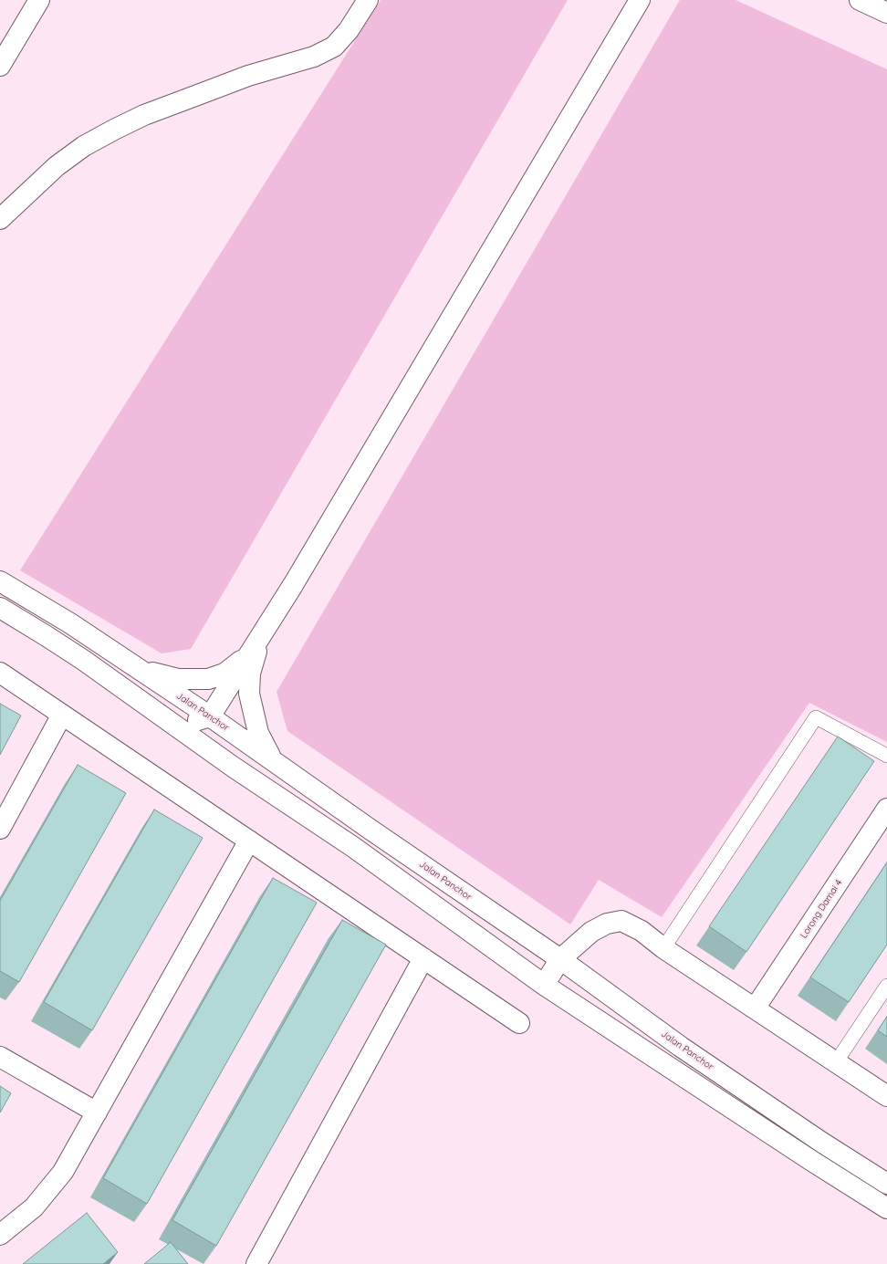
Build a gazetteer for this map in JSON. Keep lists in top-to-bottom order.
{
  "streets": {
    "street": ["Jalan Panchor", "Lorong Damai 4"]
  }
}
